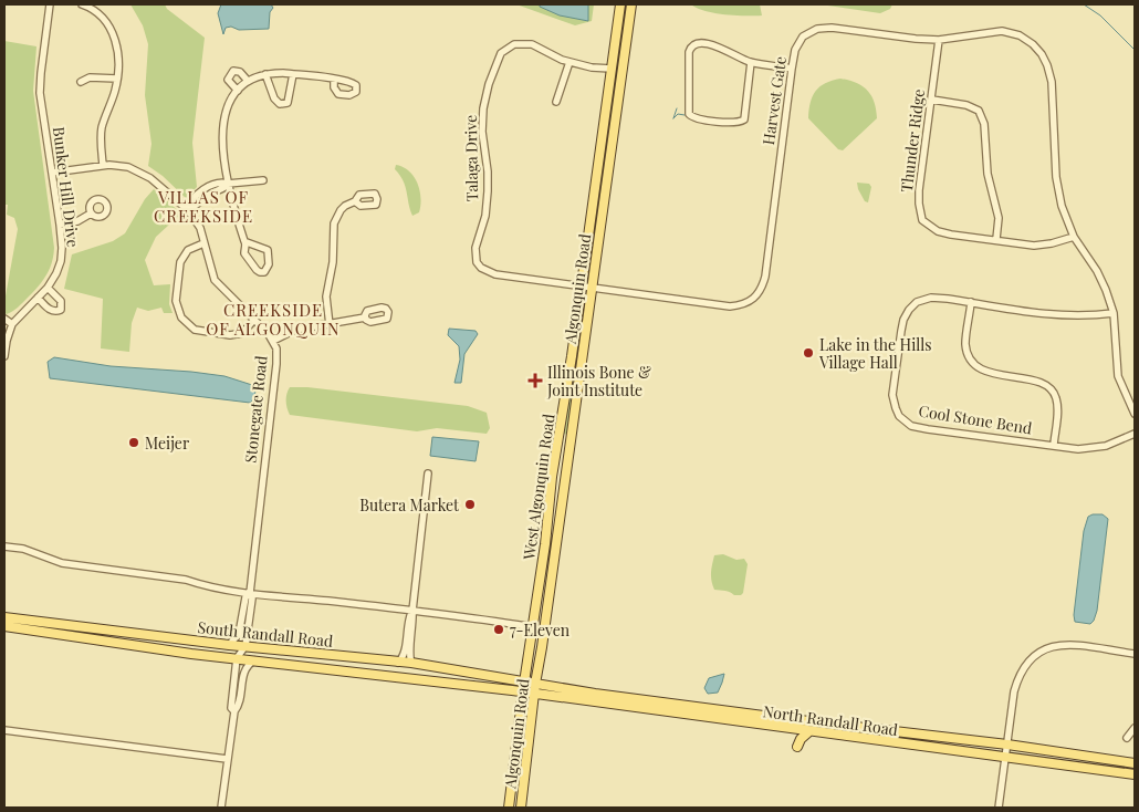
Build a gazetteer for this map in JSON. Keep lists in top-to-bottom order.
{
  "streets": {
    "main road": [
      "Algonquin Road",
      "West Algonquin Road",
      "South Randall Road",
      "North Randall Road"
    ],
    "street": [
      "Harvest Gate",
      "Thunder Ridge",
      "Talaga Drive",
      "Bunker Hill Drive",
      "Stonegate Road",
      "Cool Stone Bend"
    ]
  },
  "crossings": [
    ["Harvest Gate", "Thunder Ridge"],
    ["Harvest Gate", "Talaga Drive"],
    ["Harvest Gate", "Algonquin Road"],
    ["Harvest Gate", "Cool Stone Bend"],
    ["Talaga Drive", "Algonquin Road"],
    ["Talaga Drive", "West Algonquin Road"],
    ["Bunker Hill Drive", "Stonegate Road"],
    ["Algonquin Road", "North Randall Road"],
    ["Stonegate Road", "South Randall Road"],
    ["West Algonquin Road", "South Randall Road"],
    ["West Algonquin Road", "North Randall Road"],
    ["South Randall Road", "North Randall Road"]
  ],
  "districts": ["VILLAS OF CREEKSIDE", "CREEKSIDE OF ALGONQUIN"],
  "places": {
    "other": [
      "Lake in the Hills Village Hall",
      "Meijer",
      "Butera Market",
      "7-Eleven"
    ],
    "health": ["Illinois Bone & Joint Institute"]
  }
}
